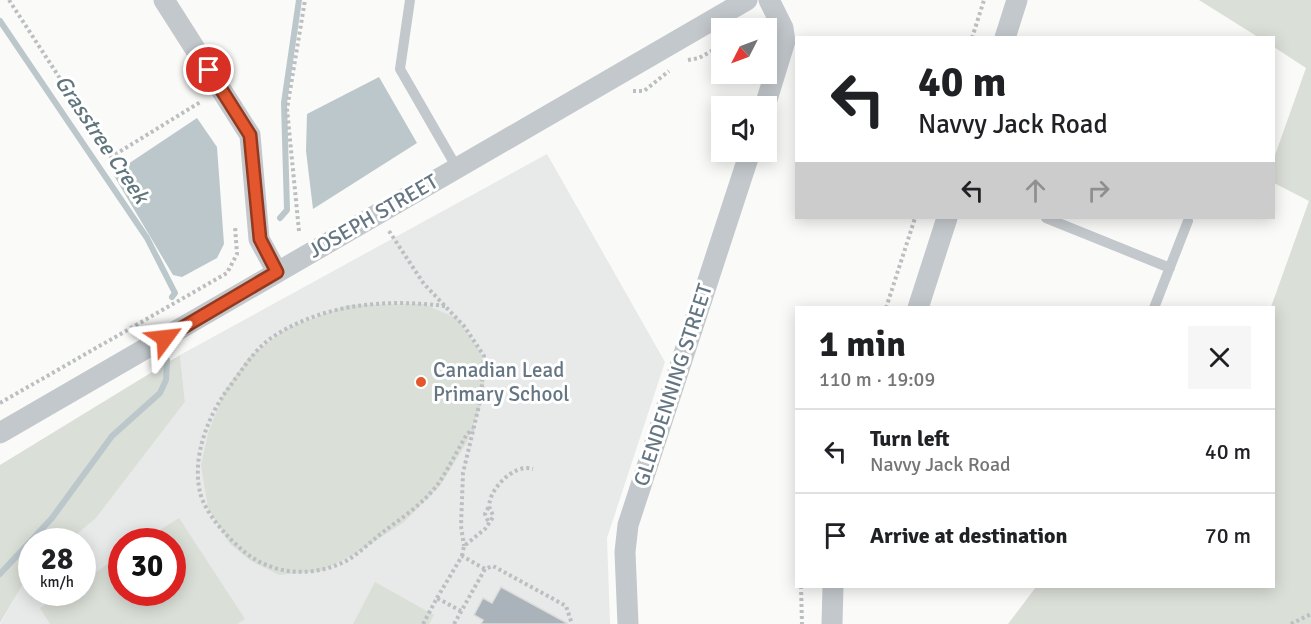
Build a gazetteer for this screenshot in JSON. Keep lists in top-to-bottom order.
{
  "streets": {
    "street": ["JOSEPH STREET", "GLENDENNING STREET"]
  },
  "water": ["Grasstree Creek"],
  "places": ["Canadian Lead Primary School"],
  "north": "bottom left",
  "page": {
    "turn": ["40 m", "Navvy Jack Road"],
    "heading": ["1 min", "110 m · 19:09"],
    "list": [
      {
        "name": "Turn left",
        "note": "Navvy Jack Road",
        "value": "40 m"
      },
      {
        "name": "Arrive at destination",
        "value": "70 m"
      }
    ],
    "speed": "28 km/h",
    "limit": "30"
  }
}
